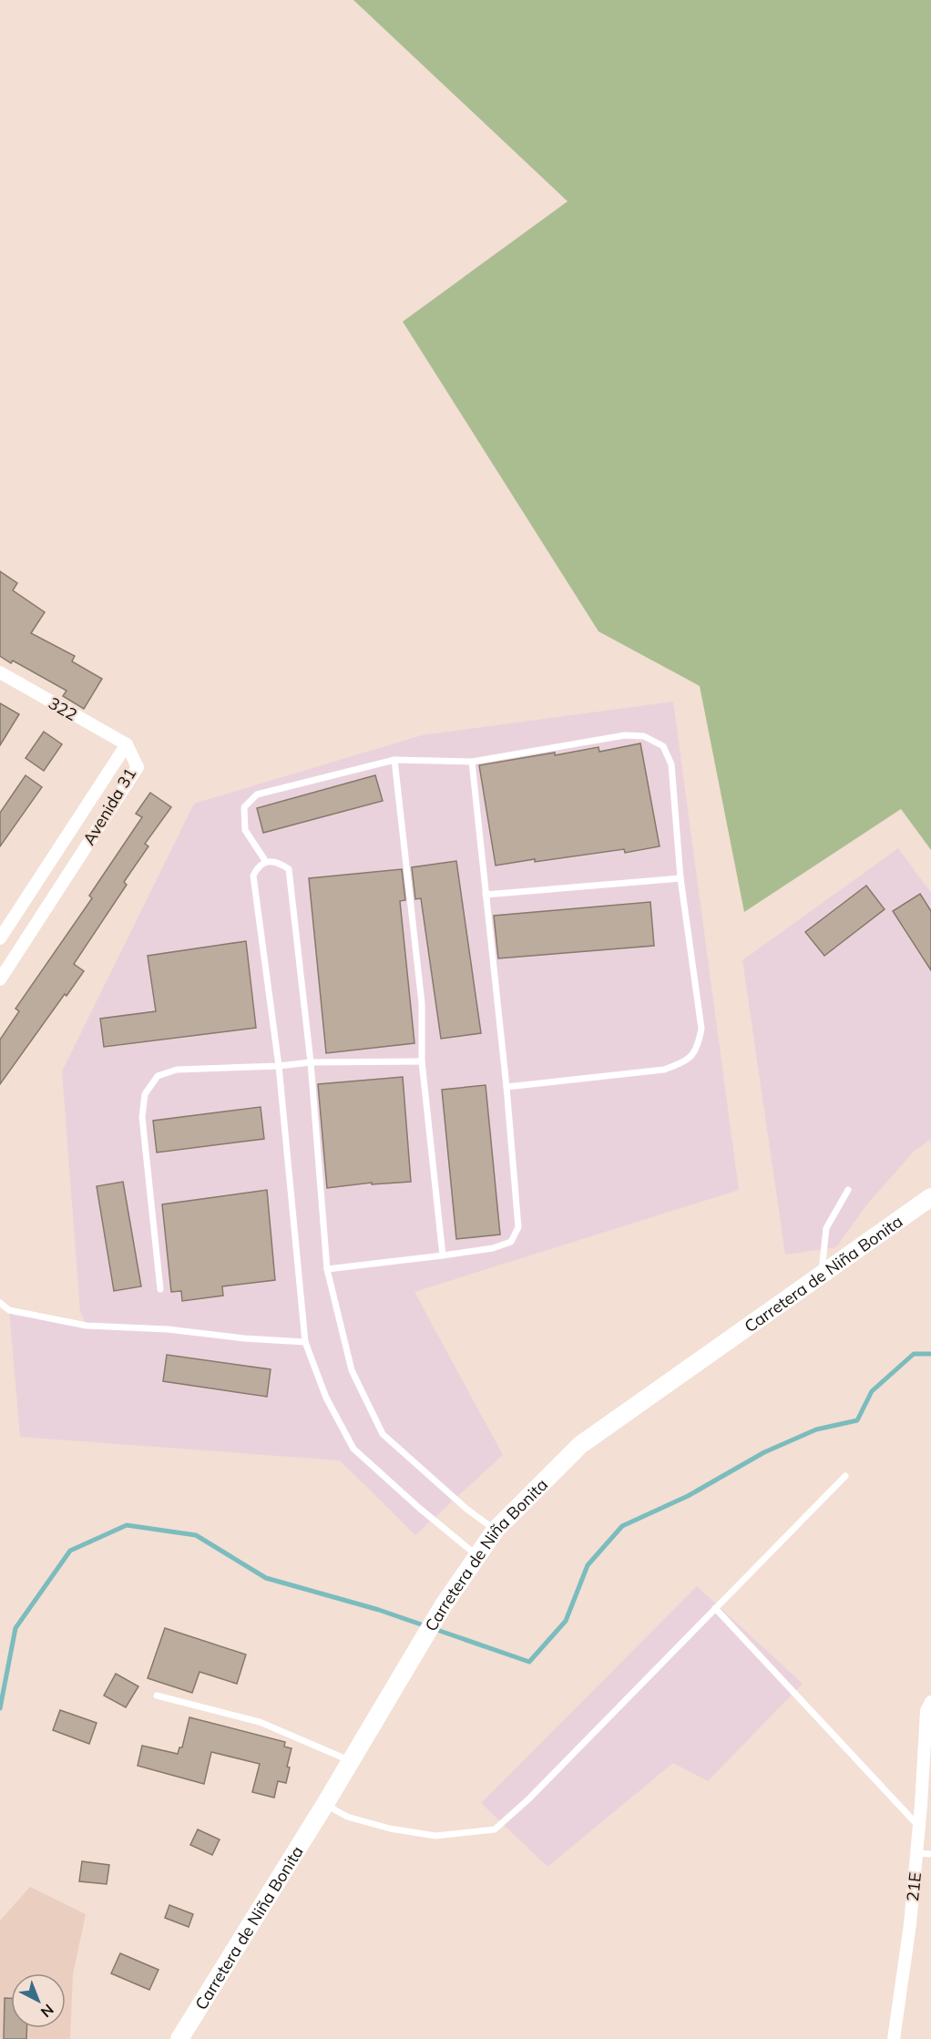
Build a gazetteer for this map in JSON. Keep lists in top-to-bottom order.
{
  "streets": {
    "main road": ["Carretera de Niña Bonita"],
    "street": ["322", "Avenida 31", "21E"]
  },
  "crossings": [
    ["322", "Avenida 31"]
  ],
  "north": "bottom right"
}
